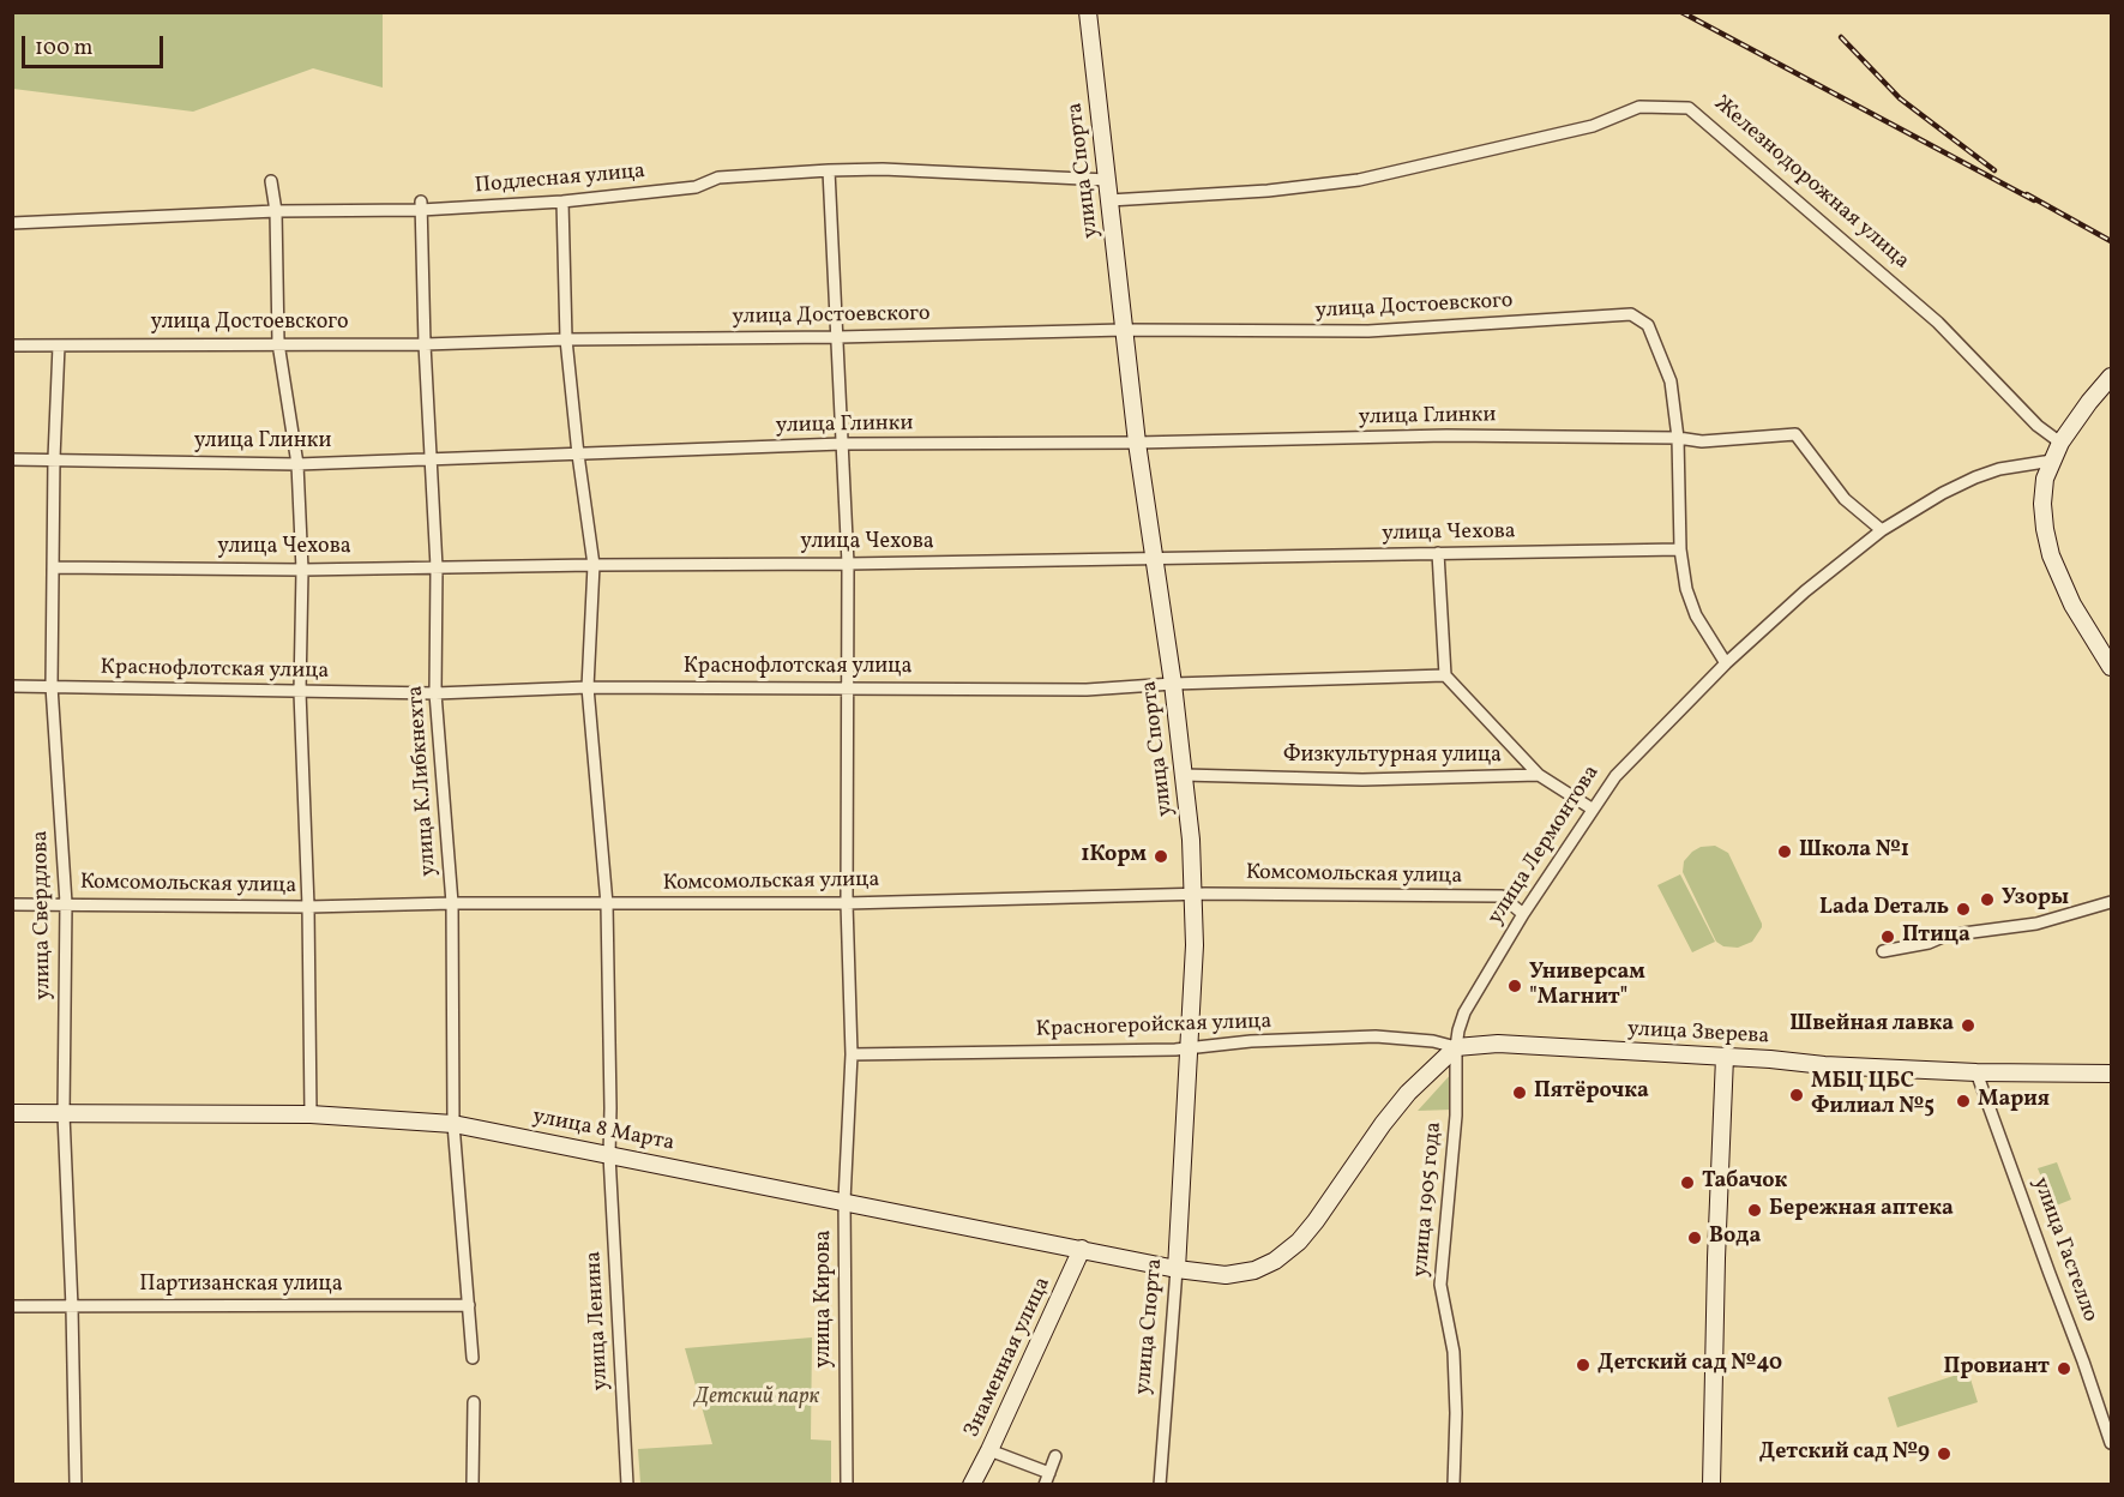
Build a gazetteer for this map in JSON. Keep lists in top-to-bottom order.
{
  "streets": {
    "main road": [
      "улица Спорта",
      "улица Зверева",
      "улица 8 Марта",
      "Знаменная улица"
    ],
    "street": [
      "Подлесная улица",
      "Железнодорожная улица",
      "улица Достоевского",
      "улица Глинки",
      "улица Чехова",
      "Краснофлотская улица",
      "Физкультурная улица",
      "улица К.Либкнехта",
      "улица Лермонтова",
      "Комсомольская улица",
      "улица Свердлова",
      "Красногеройская улица",
      "улица 1905 года",
      "улица Гастелло",
      "Партизанская улица",
      "улица Кирова",
      "улица Ленина"
    ]
  },
  "crossings": [
    ["улица Спорта", "Подлесная улица"],
    ["улица Спорта", "Железнодорожная улица"],
    ["улица Спорта", "улица Достоевского"],
    ["улица Спорта", "улица Глинки"],
    ["улица Спорта", "улица Чехова"],
    ["улица Спорта", "Краснофлотская улица"],
    ["улица Спорта", "Физкультурная улица"],
    ["улица Спорта", "Комсомольская улица"],
    ["улица Спорта", "Красногеройская улица"],
    ["улица Спорта", "улица 8 Марта"],
    ["Подлесная улица", "улица К.Либкнехта"],
    ["Подлесная улица", "улица Кирова"],
    ["Подлесная улица", "улица Ленина"],
    ["улица Достоевского", "улица Глинки"],
    ["улица Достоевского", "улица К.Либкнехта"],
    ["улица Достоевского", "улица Свердлова"],
    ["улица Достоевского", "улица Кирова"],
    ["улица Достоевского", "улица Ленина"],
    ["улица Глинки", "улица К.Либкнехта"],
    ["улица Глинки", "улица Лермонтова"],
    ["улица Глинки", "улица Свердлова"],
    ["улица Глинки", "улица Кирова"],
    ["улица Глинки", "улица Ленина"],
    ["улица Чехова", "улица К.Либкнехта"],
    ["улица Чехова", "улица Свердлова"],
    ["улица Чехова", "улица Кирова"],
    ["улица Чехова", "улица Ленина"],
    ["Краснофлотская улица", "улица К.Либкнехта"],
    ["Краснофлотская улица", "улица Свердлова"],
    ["Краснофлотская улица", "улица Кирова"],
    ["Краснофлотская улица", "улица Ленина"],
    ["улица К.Либкнехта", "Комсомольская улица"],
    ["улица К.Либкнехта", "улица 8 Марта"],
    ["улица К.Либкнехта", "Партизанская улица"],
    ["улица Лермонтова", "Комсомольская улица"],
    ["улица Лермонтова", "Красногеройская улица"],
    ["улица Лермонтова", "улица Зверева"],
    ["улица Лермонтова", "улица 1905 года"],
    ["Комсомольская улица", "улица Свердлова"],
    ["Комсомольская улица", "улица Кирова"],
    ["Комсомольская улица", "улица Ленина"],
    ["улица Свердлова", "улица 8 Марта"],
    ["улица Свердлова", "Партизанская улица"],
    ["Красногеройская улица", "улица Зверева"],
    ["Красногеройская улица", "улица 1905 года"],
    ["Красногеройская улица", "улица Кирова"],
    ["улица Зверева", "улица 1905 года"],
    ["улица Зверева", "улица Гастелло"],
    ["улица 8 Марта", "улица Кирова"],
    ["улица 8 Марта", "улица Ленина"],
    ["улица 8 Марта", "Знаменная улица"]
  ],
  "parks": ["Детский парк"],
  "places": [
    "Школа №1",
    "1Корм",
    "Узоры",
    "Lada Dеталь",
    "Птица",
    "Универсам \"Магнит\"",
    "Швейная лавка",
    "Пятёрочка",
    "МБЦ ЦБС Филиал №5",
    "Мария",
    "Табачок",
    "Бережная аптека",
    "Вода",
    "Детский сад №40",
    "Провиант",
    "Детский сад №9"
  ],
  "scale_bar": "100 m"
}
